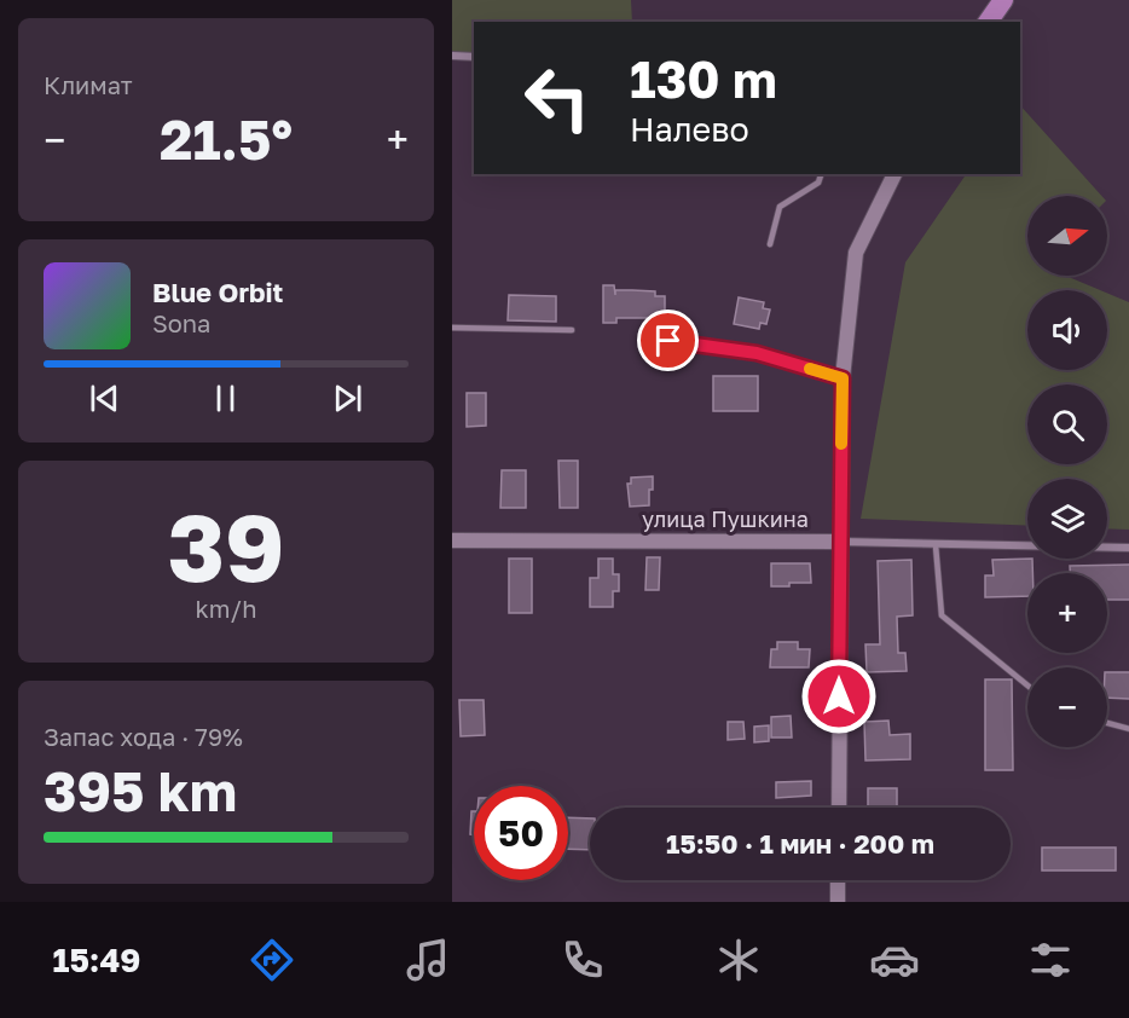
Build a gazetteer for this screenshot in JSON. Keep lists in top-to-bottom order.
{
  "streets": {
    "main road": ["улица Пушкина"]
  },
  "north": "right",
  "page": {
    "tile": [
      "Климат",
      ["39", "km/h"],
      ["Запас хода · 79%", "395 km"]
    ],
    "turn": ["130 m", "Налево"],
    "heat": ["−", "21.5°", "+"],
    "map_buttons": ["+", "−"],
    "song": ["Blue Orbit", "Sona"],
    "limit": "50",
    "trip": "15:50 · 1 мин · 200 m",
    "tabs": "15:49"
  }
}
